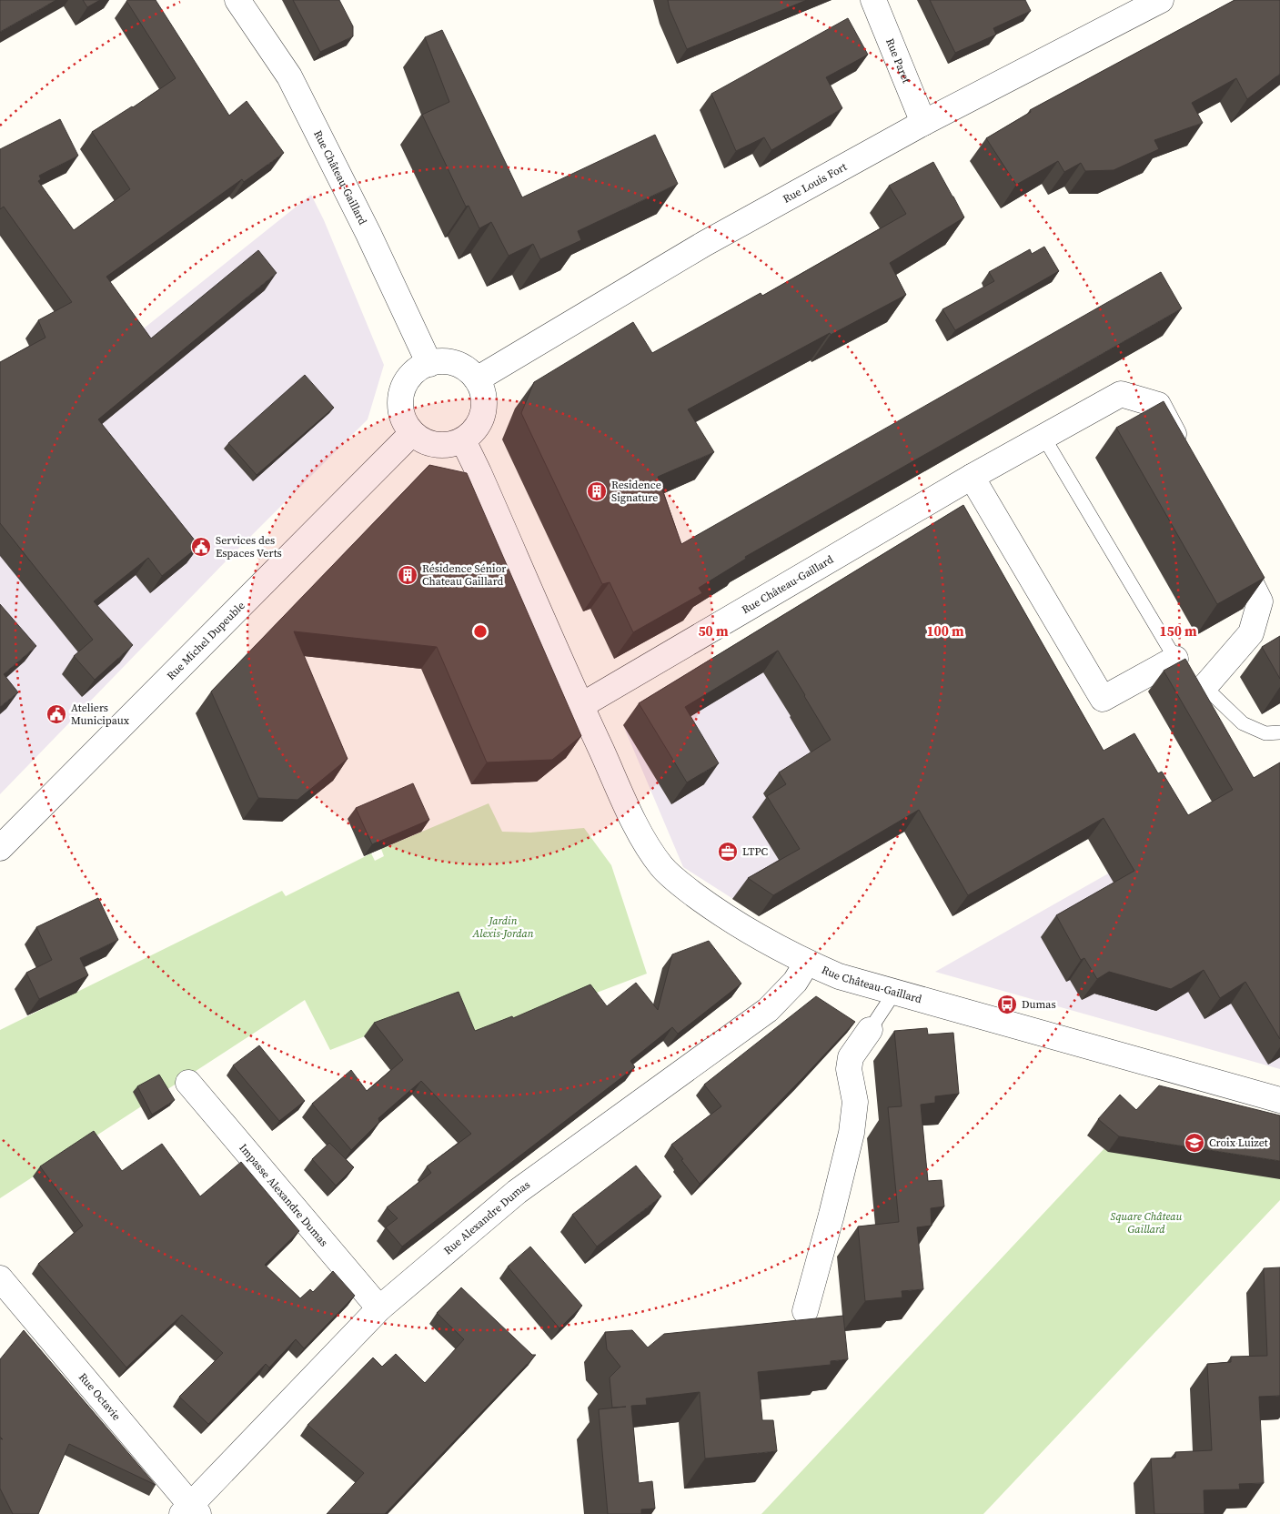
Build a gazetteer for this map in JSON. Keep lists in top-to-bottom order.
{
  "streets": {
    "street": [
      "Rue Paret",
      "Rue Château-Gaillard",
      "Rue Louis Fort",
      "Rue Michel Dupeuble",
      "Impasse Alexandre Dumas",
      "Rue Alexandre Dumas",
      "Rue Octavie"
    ]
  },
  "crossings": [
    ["Rue Paret", "Rue Louis Fort"],
    ["Rue Château-Gaillard", "Rue Louis Fort"],
    ["Rue Château-Gaillard", "Rue Michel Dupeuble"],
    ["Rue Château-Gaillard", "Rue Alexandre Dumas"],
    ["Rue Louis Fort", "Rue Michel Dupeuble"],
    ["Impasse Alexandre Dumas", "Rue Alexandre Dumas"],
    ["Rue Alexandre Dumas", "Rue Octavie"]
  ],
  "parks": ["Jardin Alexis-Jordan", "Square Château Gaillard"],
  "places": {
    "building": ["Residence Signature", "Résidence Sénior Chateau Gaillard"],
    "public building": ["Services des Espaces Verts", "Ateliers Municipaux"],
    "office": ["LTPC"],
    "bus stop": ["Dumas"],
    "school or university": ["Croix Luizet"]
  },
  "rings": ["50 m", "100 m", "150 m"]
}
